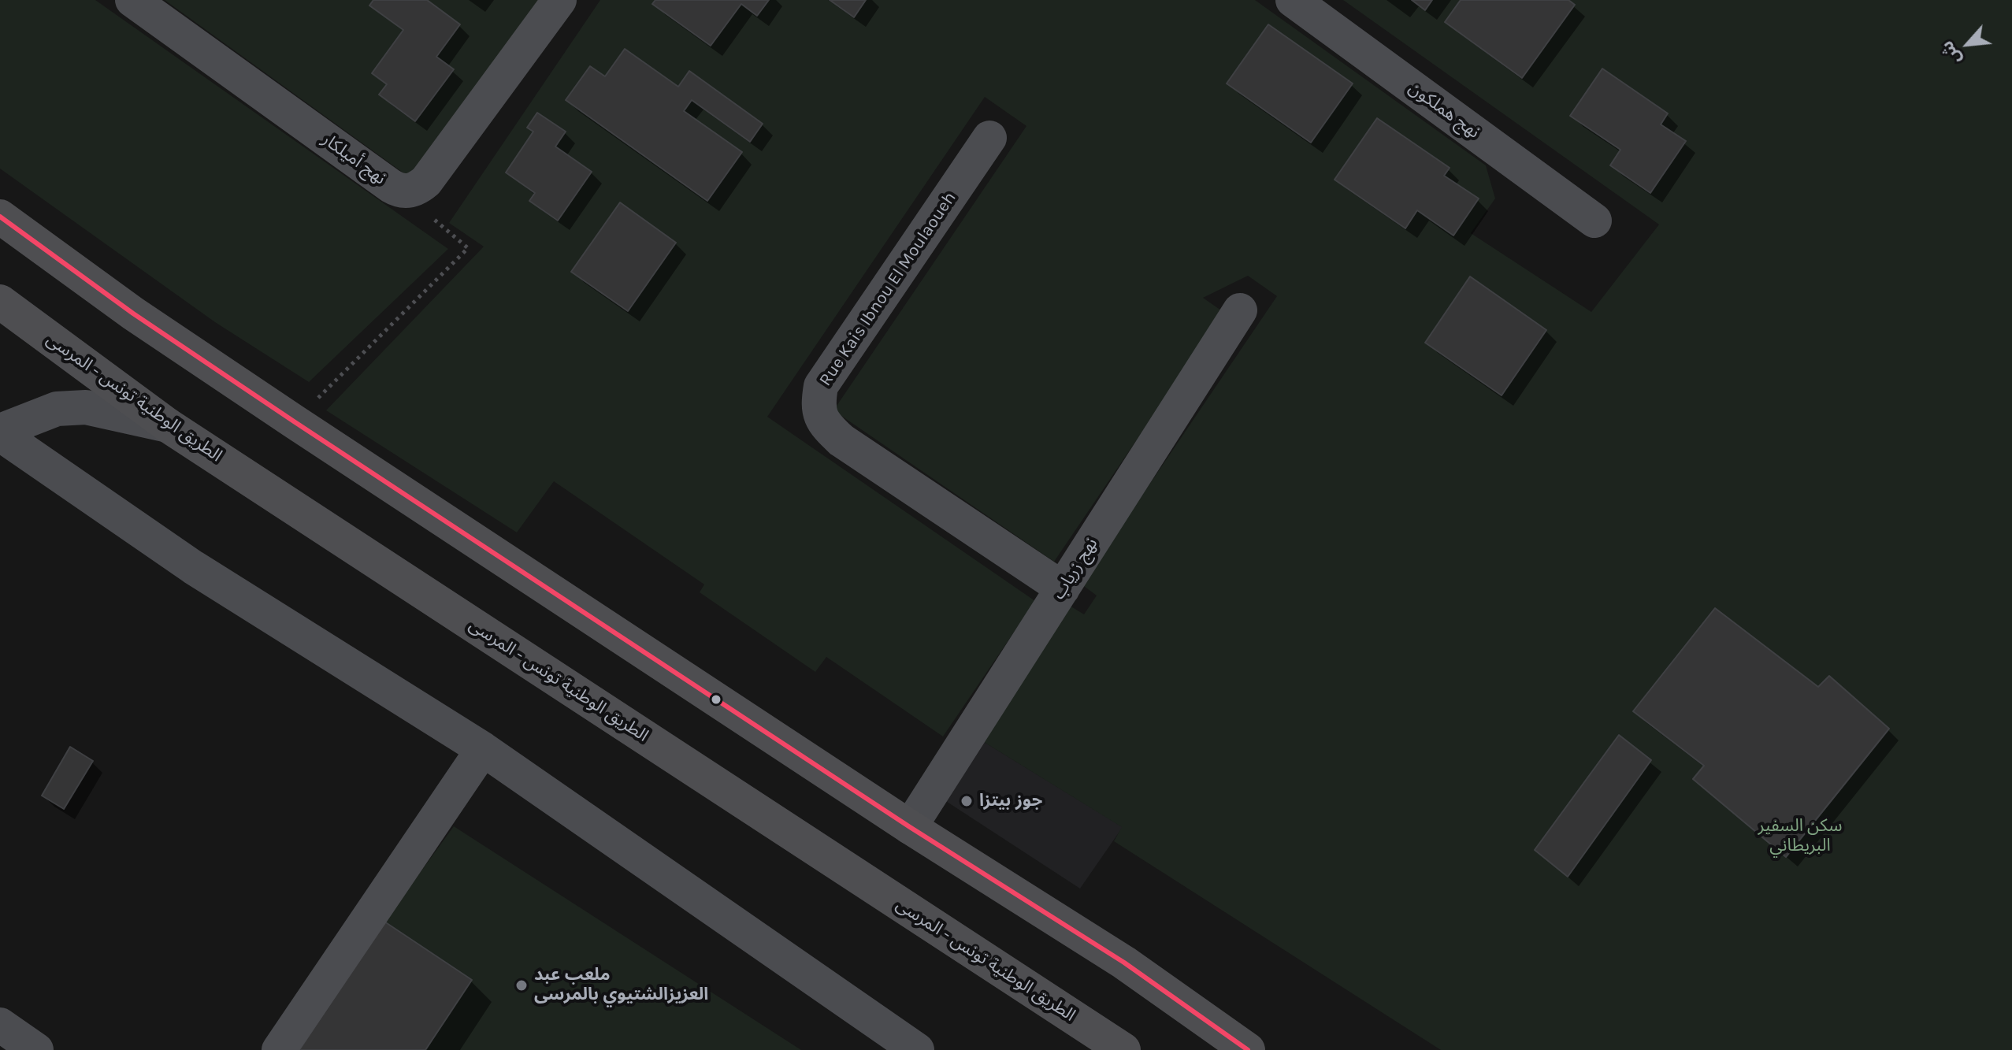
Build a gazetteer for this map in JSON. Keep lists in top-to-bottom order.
{
  "streets": {
    "highway": ["الطريق الوطنية تونس - المرسى"],
    "street": [
      "نهج هملكون",
      "نهج أميلكار",
      "Rue Kais Ibnou El Moulaoueh",
      "نهج زرياب"
    ]
  },
  "crossings": [
    ["Rue Kais Ibnou El Moulaoueh", "نهج زرياب"]
  ],
  "parks": ["سكن السفير البريطاني"],
  "places": ["جوز بيتزا", "ملعب عبد العزيزالشتيوي بالمرسى"],
  "north": "bottom left"
}
